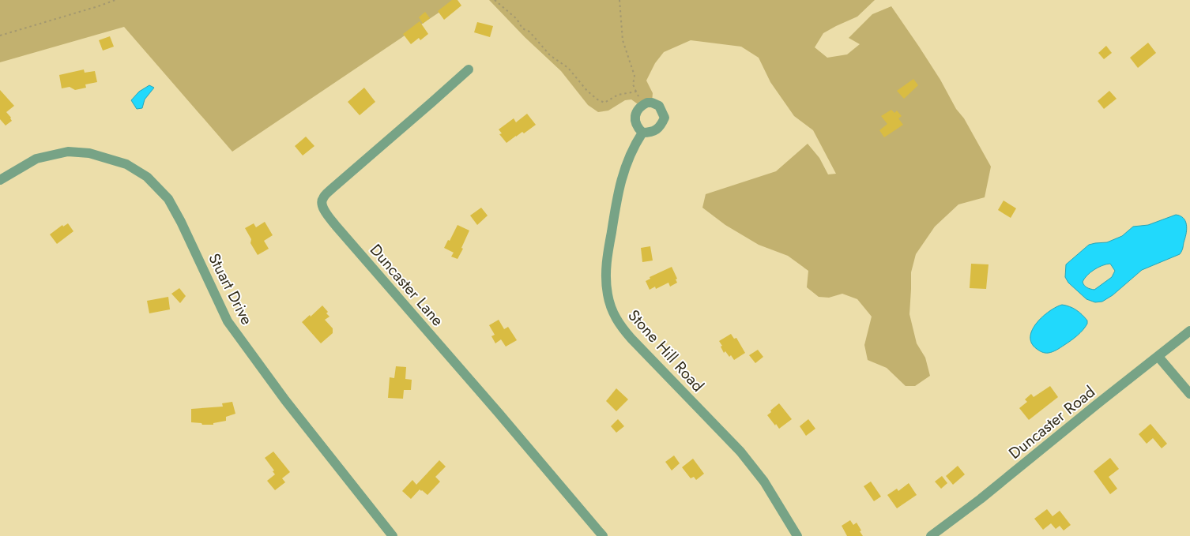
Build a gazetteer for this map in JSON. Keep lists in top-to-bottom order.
{
  "streets": {
    "street": [
      "Duncaster Lane",
      "Stuart Drive",
      "Stone Hill Road",
      "Duncaster Road"
    ]
  }
}
